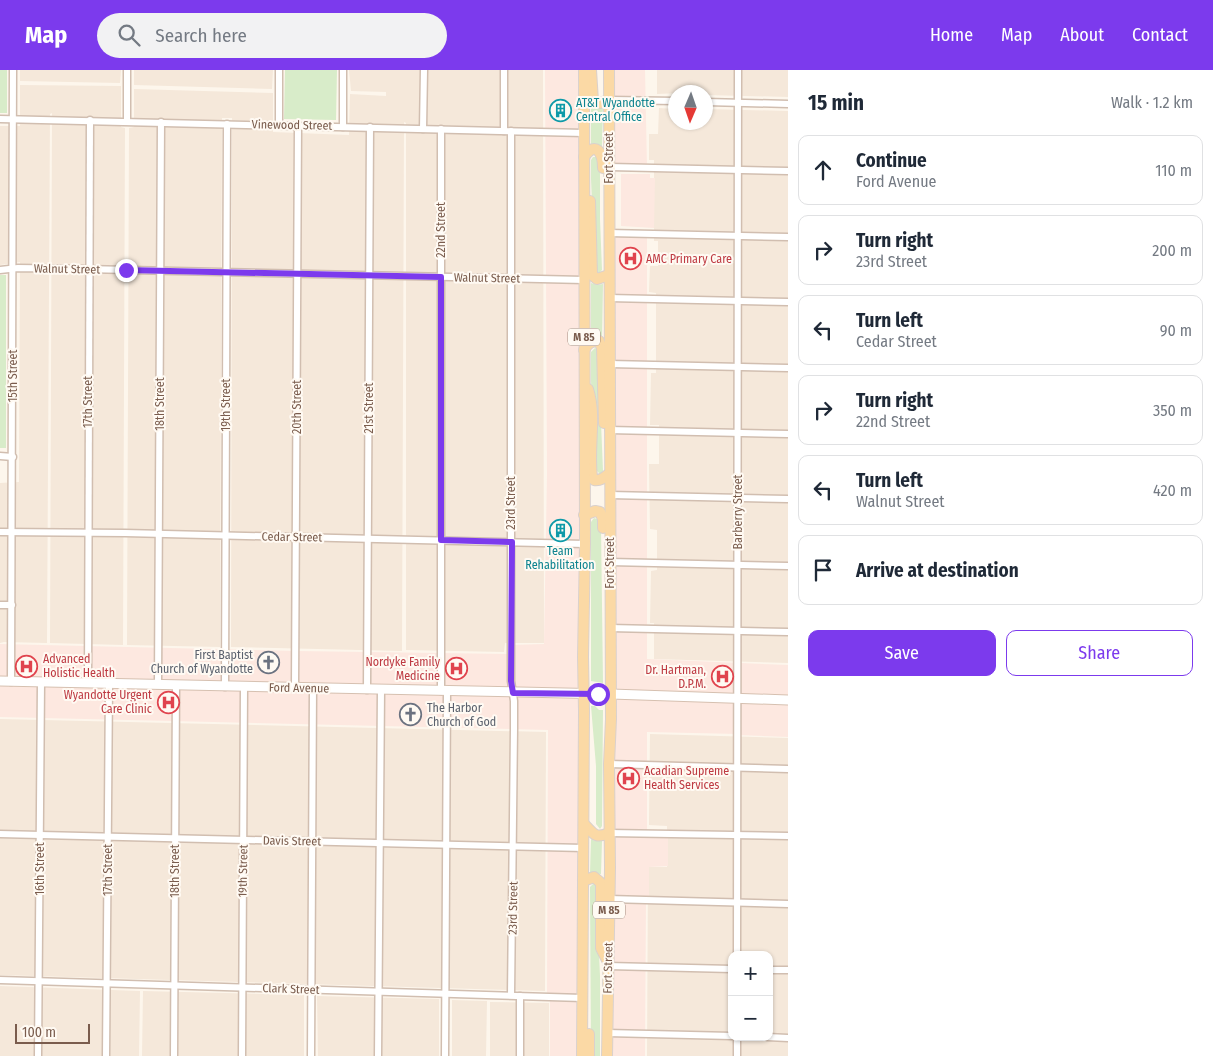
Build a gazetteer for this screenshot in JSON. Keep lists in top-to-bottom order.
{
  "streets": {
    "main road": ["Fort Street", "M 85", "Ford Avenue"],
    "street": [
      "Vinewood Street",
      "22nd Street",
      "Walnut Street",
      "15th Street",
      "17th Street",
      "18th Street",
      "19th Street",
      "20th Street",
      "21st Street",
      "23rd Street",
      "Barberry Street",
      "Cedar Street",
      "Davis Street",
      "16th Street",
      "Clark Street"
    ]
  },
  "crossings": [
    ["Vinewood Street", "Fort Street"],
    ["Vinewood Street", "22nd Street"],
    ["Vinewood Street", "15th Street"],
    ["Vinewood Street", "17th Street"],
    ["Vinewood Street", "18th Street"],
    ["Vinewood Street", "19th Street"],
    ["Vinewood Street", "20th Street"],
    ["Vinewood Street", "21st Street"],
    ["Vinewood Street", "23rd Street"],
    ["Fort Street", "Walnut Street"],
    ["Fort Street", "Cedar Street"],
    ["Fort Street", "Ford Avenue"],
    ["Fort Street", "Davis Street"],
    ["Fort Street", "Clark Street"],
    ["22nd Street", "Walnut Street"],
    ["22nd Street", "Cedar Street"],
    ["22nd Street", "Ford Avenue"],
    ["22nd Street", "Davis Street"],
    ["22nd Street", "Clark Street"],
    ["Walnut Street", "15th Street"],
    ["Walnut Street", "17th Street"],
    ["Walnut Street", "18th Street"],
    ["Walnut Street", "19th Street"],
    ["Walnut Street", "20th Street"],
    ["Walnut Street", "21st Street"],
    ["Walnut Street", "23rd Street"],
    ["15th Street", "Cedar Street"],
    ["15th Street", "Ford Avenue"],
    ["17th Street", "Cedar Street"],
    ["17th Street", "Ford Avenue"],
    ["17th Street", "Davis Street"],
    ["17th Street", "Clark Street"],
    ["18th Street", "Cedar Street"],
    ["18th Street", "Ford Avenue"],
    ["18th Street", "Davis Street"],
    ["18th Street", "Clark Street"],
    ["19th Street", "Cedar Street"],
    ["19th Street", "Ford Avenue"],
    ["19th Street", "Davis Street"],
    ["19th Street", "Clark Street"],
    ["20th Street", "Cedar Street"],
    ["20th Street", "Ford Avenue"],
    ["21st Street", "Cedar Street"],
    ["21st Street", "Ford Avenue"],
    ["23rd Street", "Cedar Street"],
    ["23rd Street", "Ford Avenue"],
    ["23rd Street", "Davis Street"],
    ["23rd Street", "Clark Street"],
    ["Barberry Street", "Ford Avenue"],
    ["Ford Avenue", "16th Street"],
    ["Davis Street", "16th Street"],
    ["16th Street", "Clark Street"]
  ],
  "places": {
    "building": ["AT&T Wyandotte Central Office", "Team Rehabilitation"],
    "hospital": [
      "AMC Primary Care",
      "Advanced Holistic Health",
      "Nordyke Family Medicine",
      "Dr. Hartman, D.P.M.",
      "Wyandotte Urgent Care Clinic",
      "Acadian Supreme Health Services"
    ],
    "church": ["First Baptist Church of Wyandotte", "The Harbor Church of God"]
  },
  "scale_bar": "100 m",
  "north": "bottom",
  "page": {
    "header": "Map",
    "search": "Search here",
    "nav": [
      "Home",
      "Map",
      "About",
      "Contact"
    ],
    "heading": ["15 min", "Walk · 1.2 km"],
    "list": [
      ["Continue", "Ford Avenue", "110 m"],
      ["Turn right", "23rd Street", "200 m"],
      ["Turn left", "Cedar Street", "90 m"],
      ["Turn right", "22nd Street", "350 m"],
      ["Turn left", "Walnut Street", "420 m"],
      "Arrive at destination"
    ],
    "buttons": ["Save", "Share"],
    "map_buttons": ["+", "−"],
    "scale": "100 m"
  }
}
